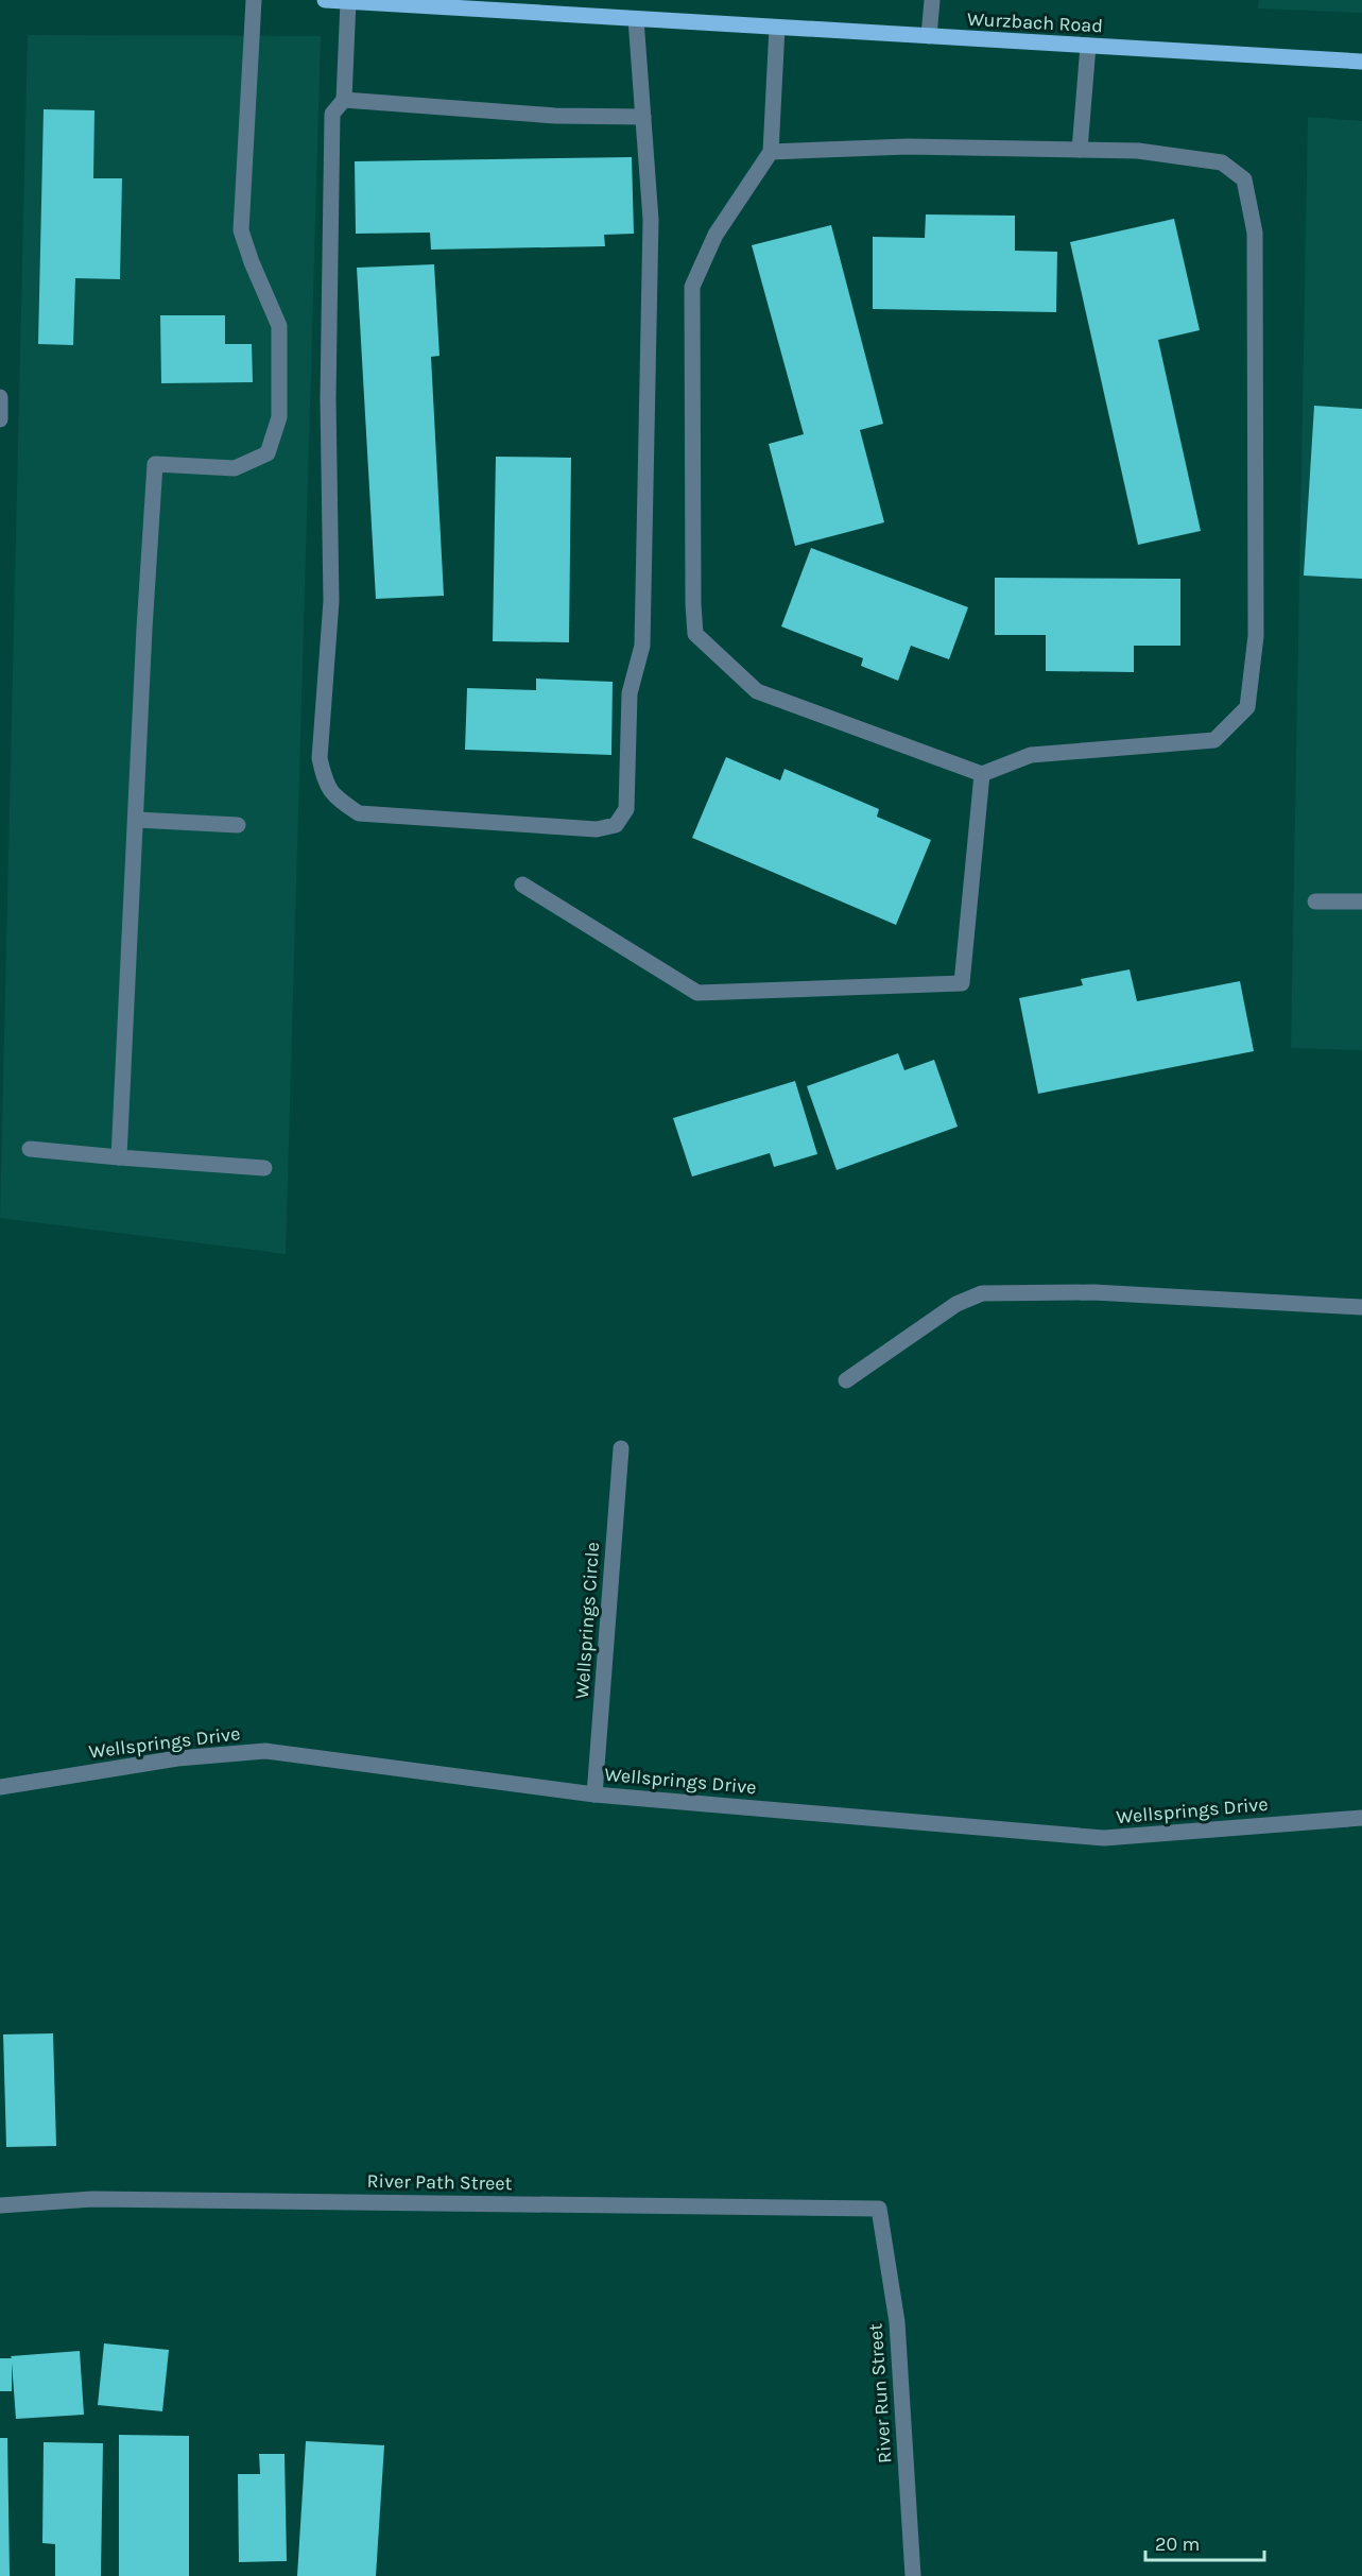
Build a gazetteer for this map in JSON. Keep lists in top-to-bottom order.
{
  "streets": {
    "main road": ["Wurzbach Road"],
    "street": [
      "Wellsprings Circle",
      "Wellsprings Drive",
      "River Path Street",
      "River Run Street"
    ]
  },
  "crossings": [
    ["Wellsprings Circle", "Wellsprings Drive"],
    ["River Path Street", "River Run Street"]
  ],
  "scale_bar": "20 m"
}
